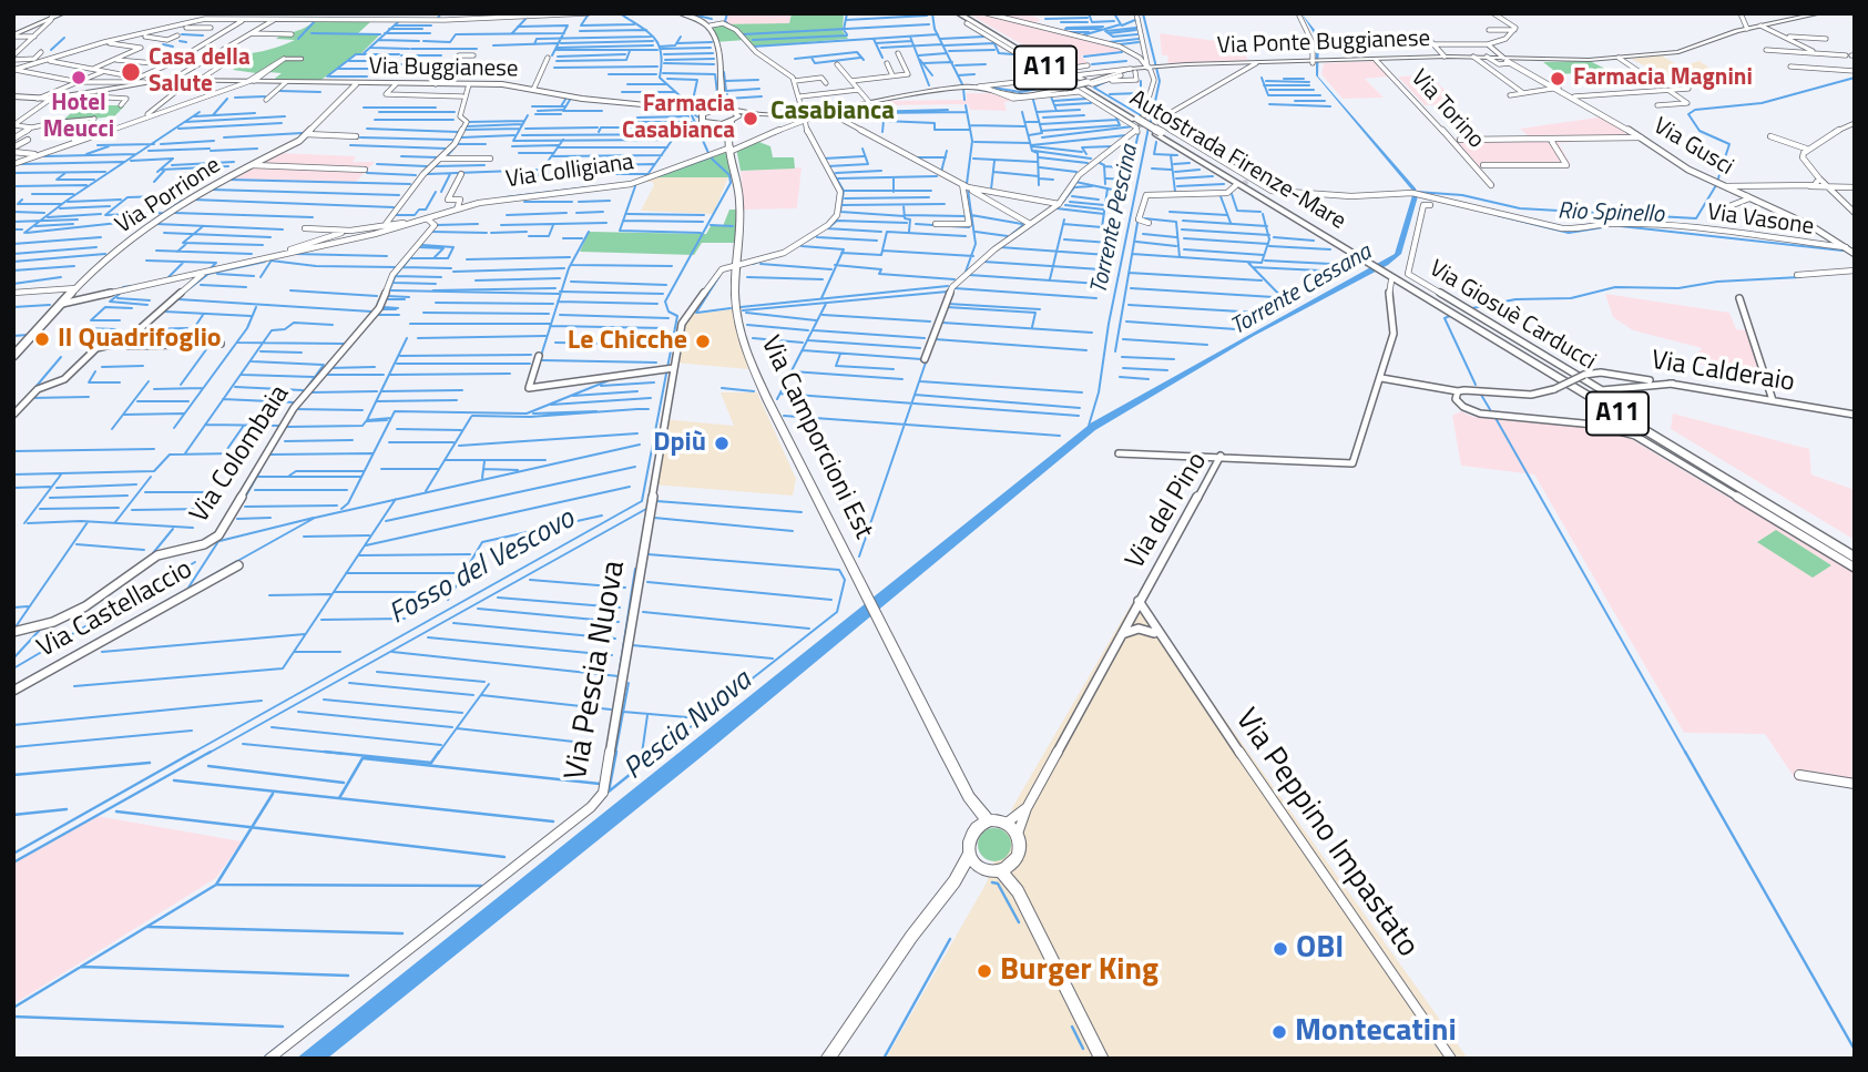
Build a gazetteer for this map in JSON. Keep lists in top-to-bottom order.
{
  "streets": {
    "highway": ["A11", "Autostrada Firenze-Mare"],
    "main road": ["Via Ponte Buggianese", "Via Buggianese", "Via Camporcioni Est"],
    "street": [
      "Via Torino",
      "Via Gusci",
      "Via Colligiana",
      "Via Porrione",
      "Via Vasone",
      "Via Giosuè Carducci",
      "Via Calderaio",
      "Via Colombaia",
      "Via del Pino",
      "Via Castellaccio",
      "Via Pescia Nuova",
      "Via Peppino Impastato"
    ]
  },
  "crossings": [
    ["Via Ponte Buggianese", "Via Torino"],
    ["Via Ponte Buggianese", "Via Gusci"],
    ["Via Ponte Buggianese", "Via Vasone"],
    ["Via Buggianese", "Via Porrione"],
    ["Via Gusci", "Via Vasone"],
    ["Via Colligiana", "Via Porrione"],
    ["Via Colligiana", "Via Camporcioni Est"],
    ["Via Colligiana", "Via Colombaia"],
    ["Via Giosuè Carducci", "Via Calderaio"],
    ["Via Camporcioni Est", "Via del Pino"],
    ["Via Camporcioni Est", "Via Pescia Nuova"],
    ["Via del Pino", "Via Peppino Impastato"]
  ],
  "districts": ["Casabianca"],
  "water": [
    "Rio Spinello",
    "Torrente Pescina",
    "Torrente Cessana",
    "Fosso del Vescovo",
    "Pescia Nuova"
  ],
  "places": [
    "Casa della Salute",
    "Hotel Meucci",
    "Farmacia Magnini",
    "Farmacia Casabianca",
    "Il Quadrifoglio",
    "Le Chicche",
    "Dpiù",
    "OBI",
    "Burger King",
    "Montecatini"
  ]
}
